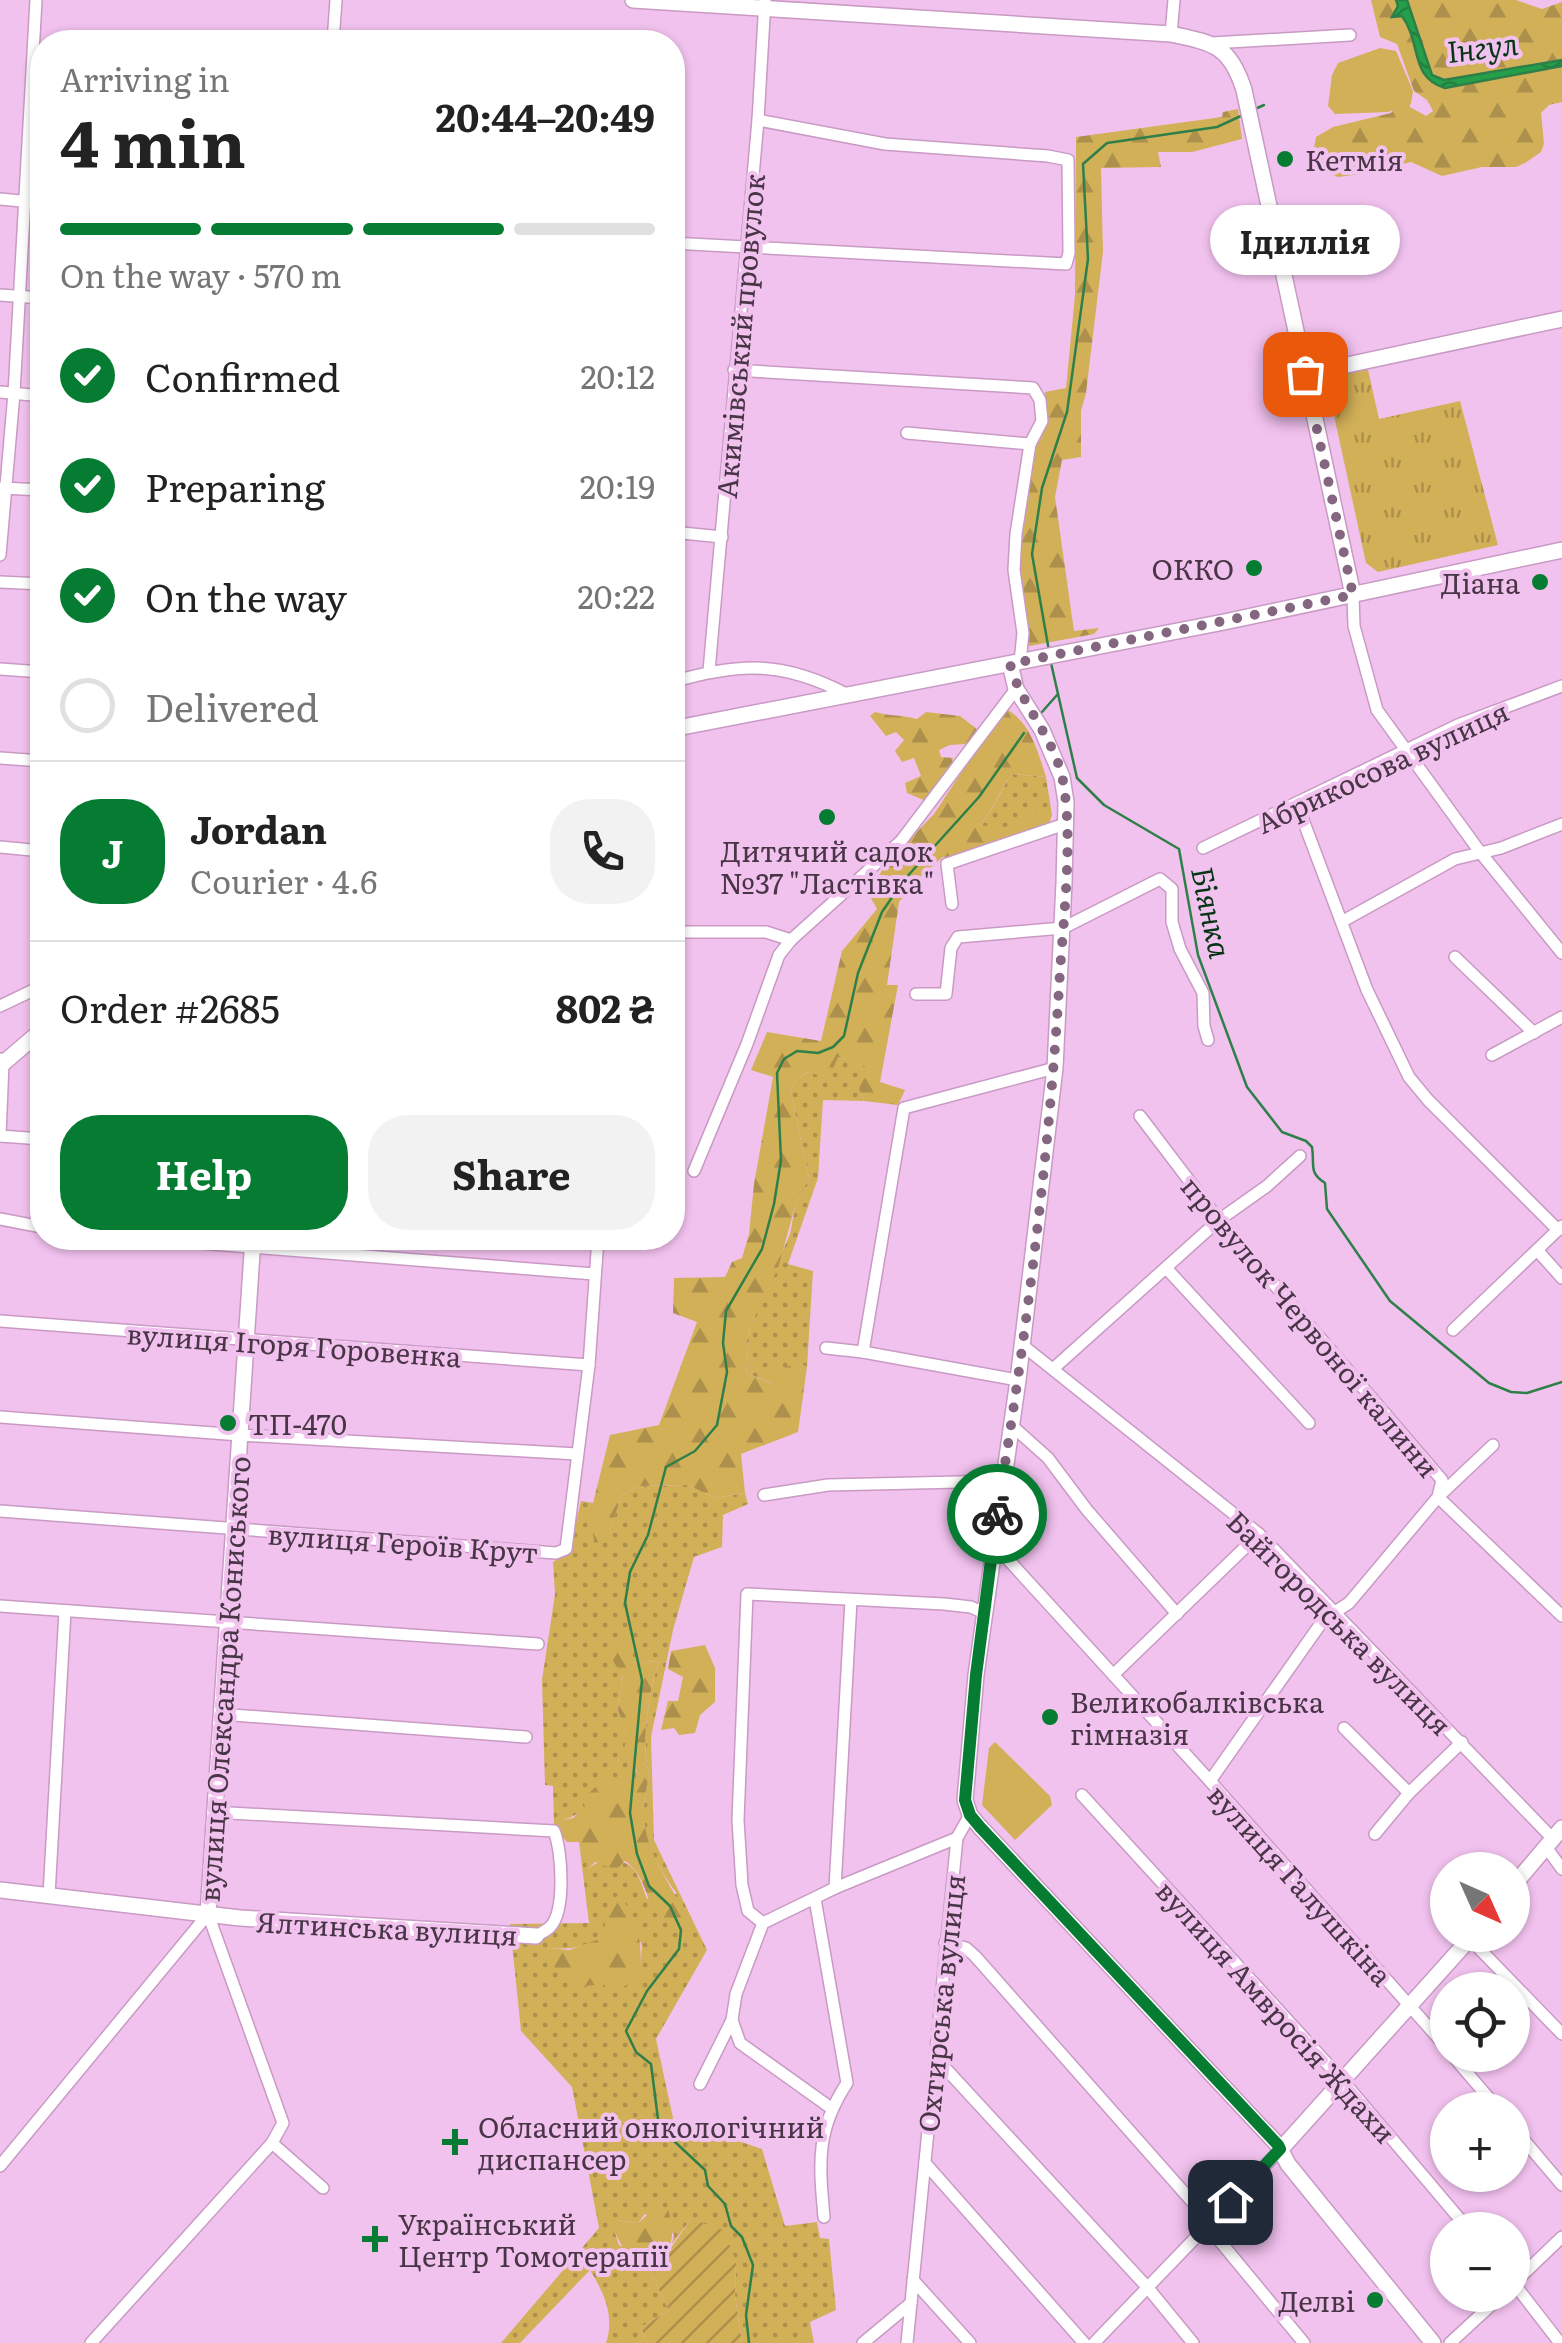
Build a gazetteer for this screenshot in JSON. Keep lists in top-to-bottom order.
{
  "streets": {
    "street": [
      "Акимівський провулок",
      "Абрикосова вулиця",
      "провулок Червоної калини",
      "вулиця Ігоря Горовенка",
      "вулиця Героїв Крут",
      "Байгородська вулиця",
      "вулиця Олександра Кониського",
      "вулиця Галушкіна",
      "Ялтинська вулиця",
      "Охтирська вулиця",
      "вулиця Амвросія Ждахи"
    ]
  },
  "crossings": [
    ["вулиця Ігоря Горовенка", "вулиця Олександра Кониського"],
    ["вулиця Героїв Крут", "вулиця Олександра Кониського"],
    ["вулиця Олександра Кониського", "Ялтинська вулиця"]
  ],
  "water": ["Інгул", "Біянка"],
  "places": {
    "other": [
      "Кетмія",
      "Ідиллія",
      "ОККО",
      "Діана",
      "Дитячий садок №37 \"Ластівка\"",
      "ТП-470",
      "Великобалківська гімназія",
      "Делві"
    ],
    "health": ["Обласний онкологічний диспансер", "Український Центр Томотерапії"]
  },
  "north": "bottom right",
  "page": {
    "heading": ["4 min", "Arriving in", "20:44–20:49"],
    "panel": [
      "Jordan",
      "Courier · 4.6",
      "Order #2685",
      "802 ₴"
    ],
    "bar": "On the way · 570 m",
    "bubble": "Ідиллія",
    "list": [
      ["Confirmed", "20:12"],
      ["Preparing", "20:19"],
      ["On the way", "20:22"],
      "Delivered"
    ],
    "round": "J",
    "buttons": ["Help", "Share"],
    "map_buttons": ["+", "−"]
  }
}
